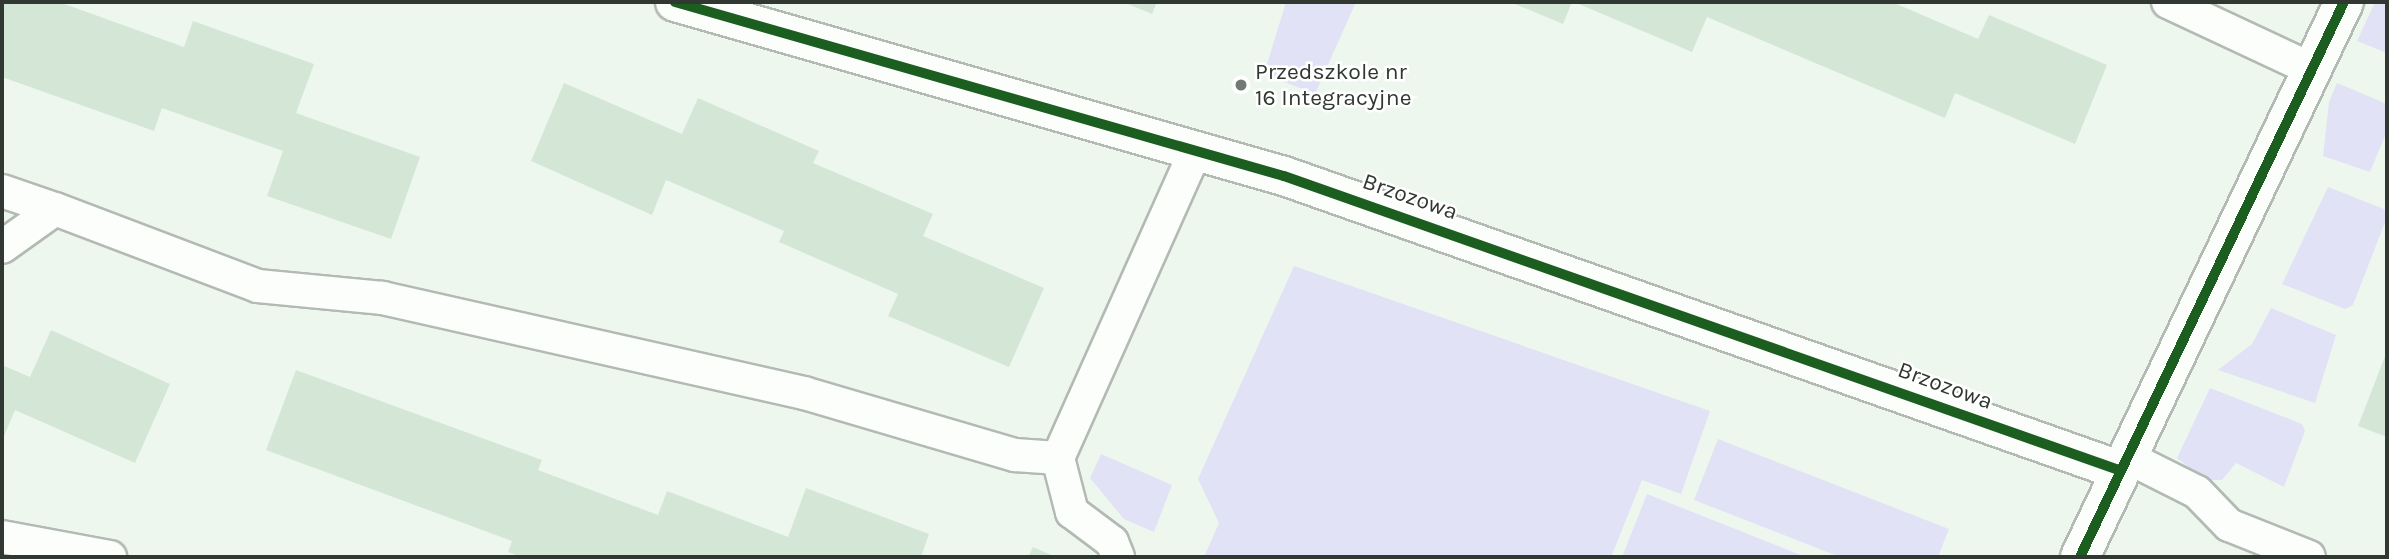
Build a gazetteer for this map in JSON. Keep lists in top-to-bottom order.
{
  "streets": {
    "street": ["Brzozowa"]
  },
  "places": ["Przedszkole nr 16 Integracyjne"]
}
